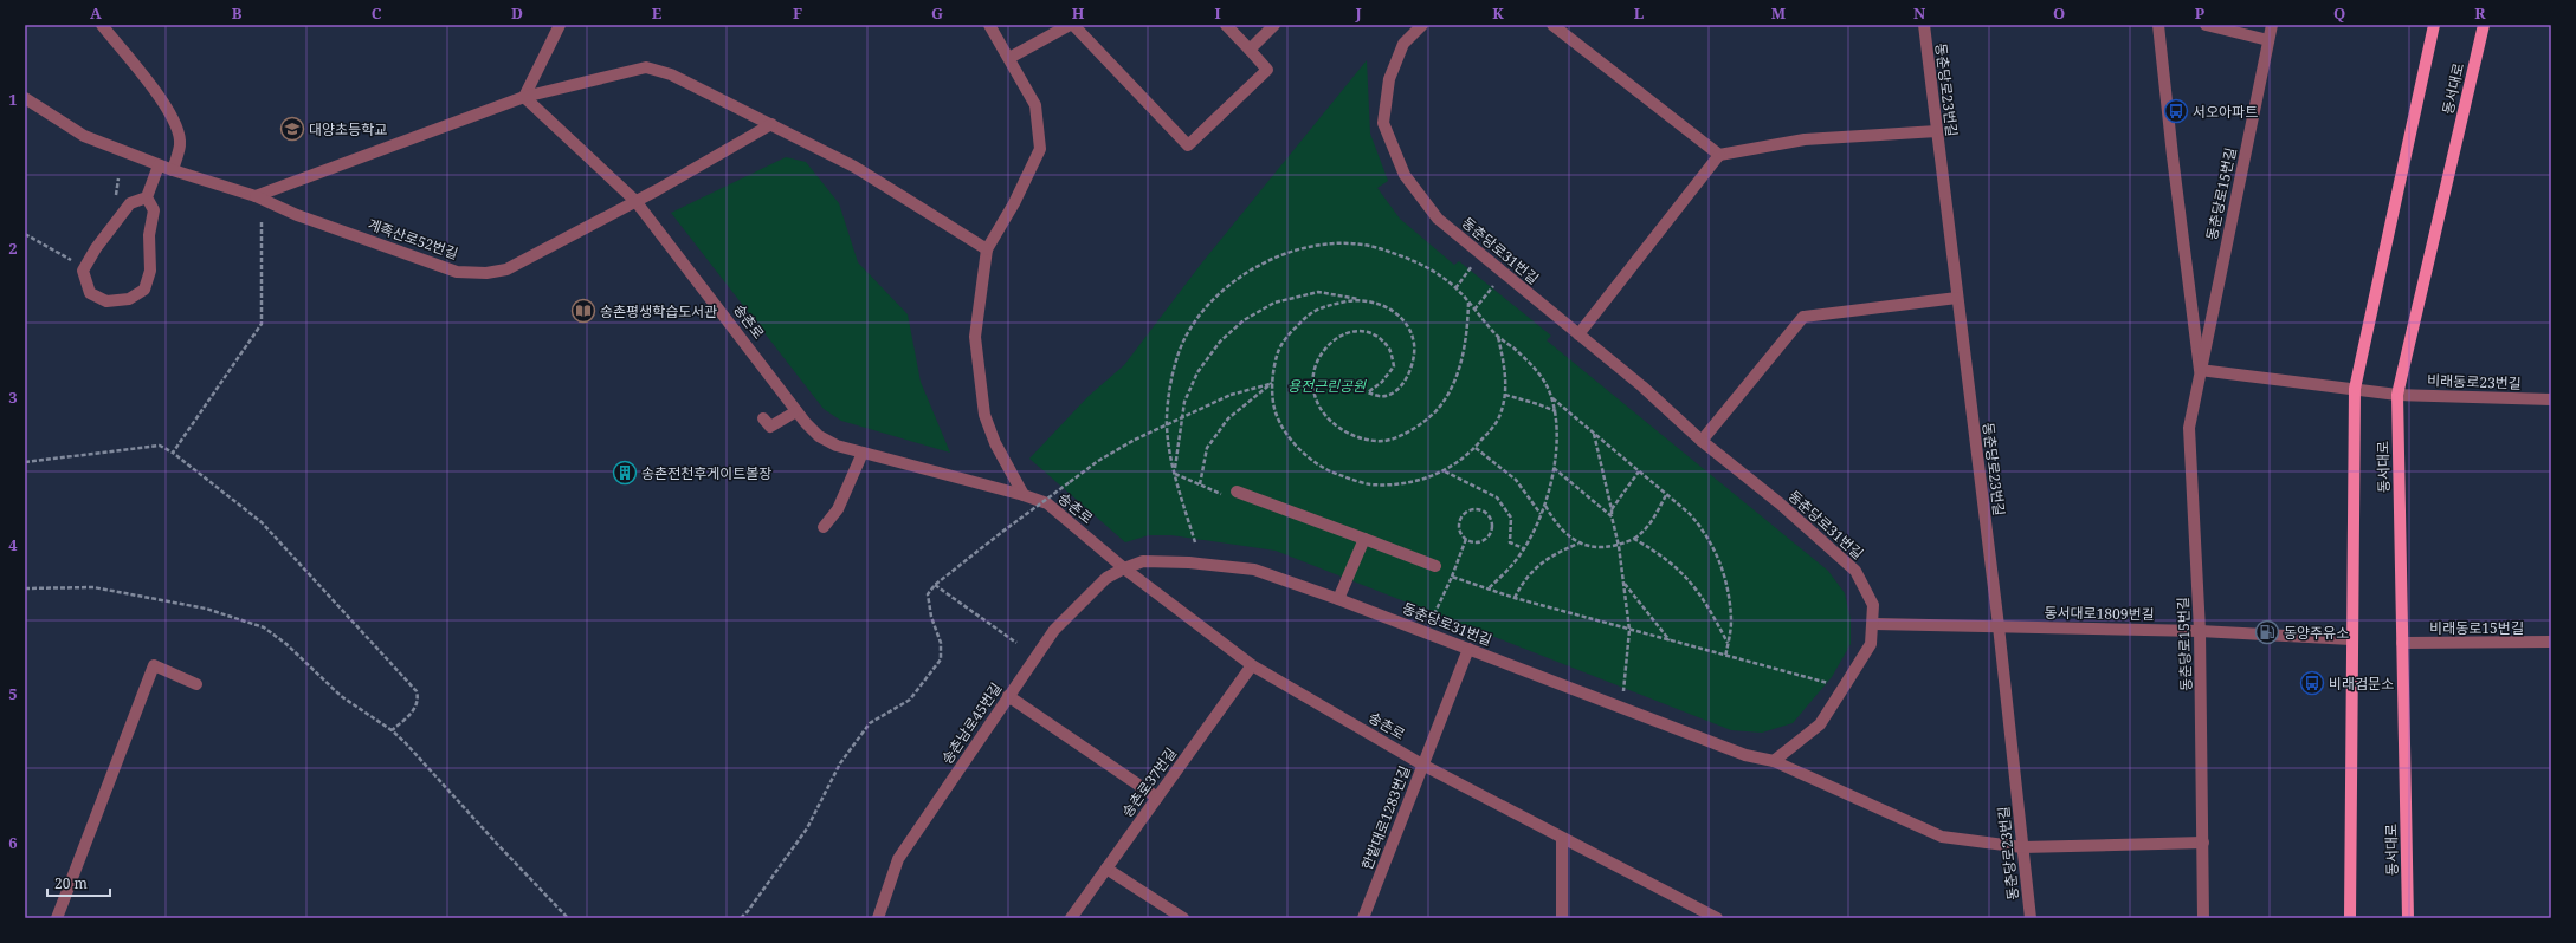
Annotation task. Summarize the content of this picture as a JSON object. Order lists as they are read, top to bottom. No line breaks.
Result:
{"streets":{"main road":["동서대로"],"street":["동춘당로23번길","동춘당로15번길","계족산로52번길","동춘당로31번길","송촌로","비래동로23번길","동서대로1809번길","비래동로15번길","송촌남로45번길","송촌로37번길","한밭대로1283번길"]},"crossings":[["동서대로","비래동로23번길"],["동서대로","동서대로1809번길"],["동서대로","비래동로15번길"],["동춘당로23번길","동서대로1809번길"],["동춘당로15번길","비래동로23번길"],["동춘당로15번길","동서대로1809번길"],["계족산로52번길","송촌로"],["동춘당로31번길","송촌로"],["동춘당로31번길","동서대로1809번길"],["동춘당로31번길","송촌남로45번길"],["동춘당로31번길","한밭대로1283번길"],["송촌로","송촌남로45번길"],["송촌로","송촌로37번길"],["송촌로","한밭대로1283번길"]],"parks":["용전근린공원"],"places":{"bus stop":["서오아파트","비래검문소"],"school or university":["대양초등학교"],"library":["송촌평생학습도서관"],"building":["송촌전천후게이트볼장"],"fuel station":["동양주유소"]},"scale_bar":"20 m","grid":{"columns":["A","B","C","D","E","F","G","H","I","J","K","L","M","N","O","P","Q","R"],"rows":["1","2","3","4","5","6"]}}
